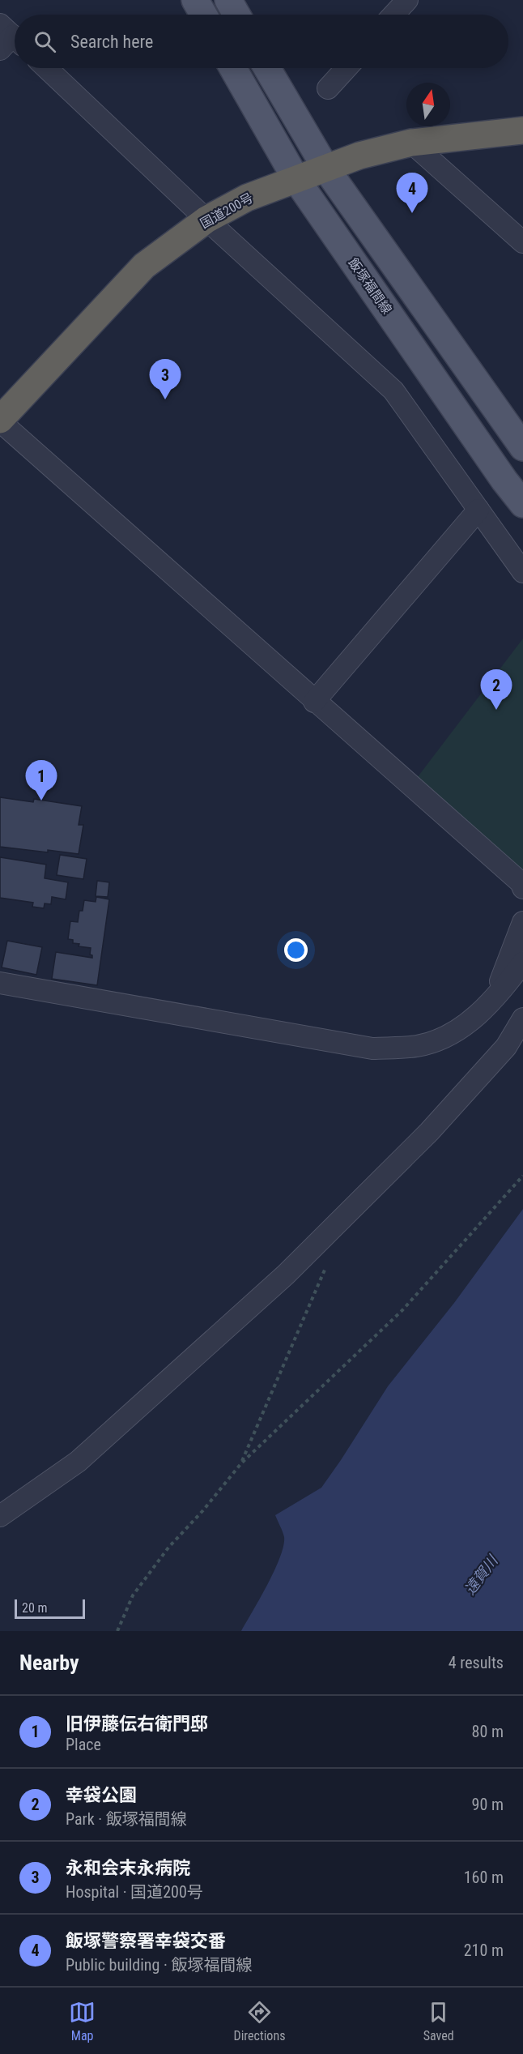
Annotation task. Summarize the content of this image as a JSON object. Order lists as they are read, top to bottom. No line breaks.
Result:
{"streets":{"highway":["国道200号"],"main road":["飯塚福間線"]},"crossings":[["国道200号","飯塚福間線"]],"water":["遠賀川"],"scale_bar":"20 m","north":"top","page":{"search":"Search here","pins":["4","3","2","1"],"scale":"20 m","heading":["Nearby","4 results"],"list":[{"mark":"1","name":"旧伊藤伝右衛門邸","note":"Place","value":"80 m"},{"mark":"2","name":"幸袋公園","note":"Park · 飯塚福間線","value":"90 m"},{"mark":"3","name":"永和会末永病院","note":"Hospital · 国道200号","value":"160 m"},{"mark":"4","name":"飯塚警察署幸袋交番","note":"Public building · 飯塚福間線","value":"210 m"}],"nav":["Map","Directions","Saved"]}}
